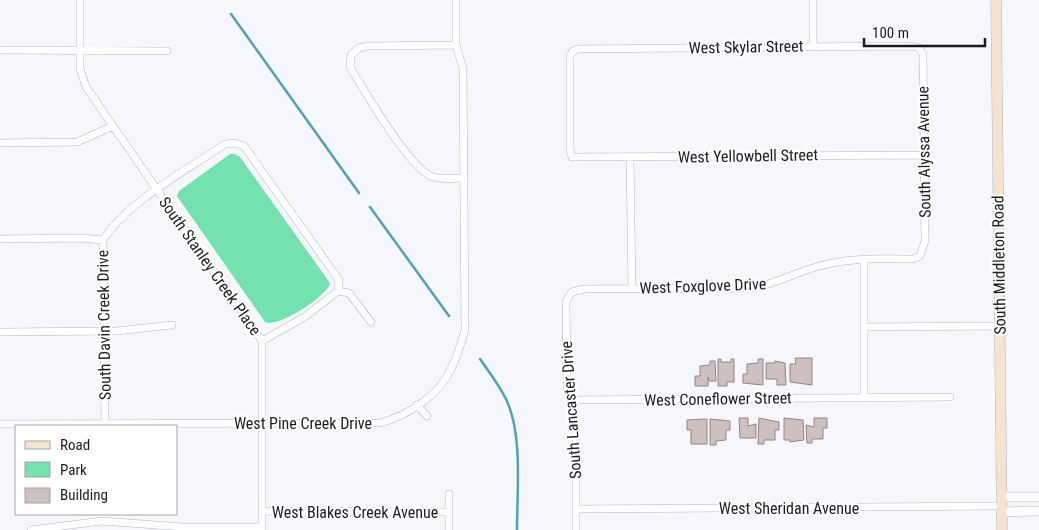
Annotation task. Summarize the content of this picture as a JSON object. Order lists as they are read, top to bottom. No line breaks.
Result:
{"streets":{"main road":["South Middleton Road"],"street":["West Skylar Street","South Alyssa Avenue","West Yellowbell Street","South Stanley Creek Place","West Foxglove Drive","South Davin Creek Drive","West Coneflower Street","South Lancaster Drive","West Pine Creek Drive","West Sheridan Avenue","West Blakes Creek Avenue"]},"crossings":[["West Skylar Street","South Alyssa Avenue"],["West Skylar Street","West Yellowbell Street"],["South Alyssa Avenue","West Yellowbell Street"],["South Alyssa Avenue","West Foxglove Drive"],["South Middleton Road","West Sheridan Avenue"],["South Stanley Creek Place","South Davin Creek Drive"],["South Stanley Creek Place","West Pine Creek Drive"],["South Stanley Creek Place","West Blakes Creek Avenue"],["West Foxglove Drive","South Lancaster Drive"],["South Davin Creek Drive","West Pine Creek Drive"],["West Coneflower Street","South Lancaster Drive"],["South Lancaster Drive","West Sheridan Avenue"]],"legend":["Road","Park","Building"],"scale_bar":"100 m"}
